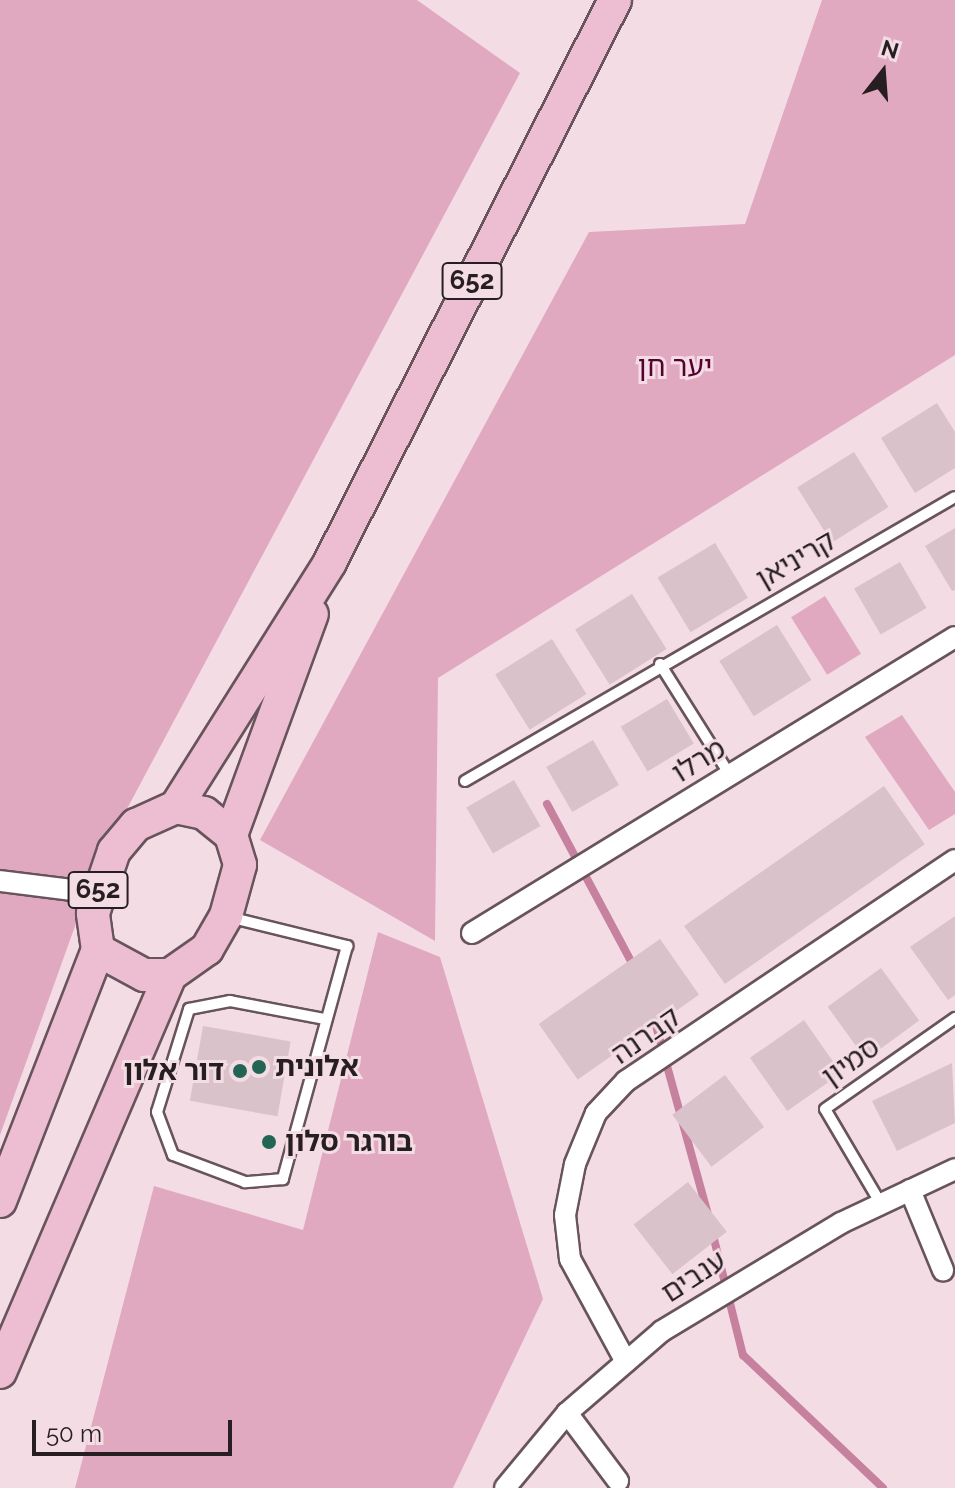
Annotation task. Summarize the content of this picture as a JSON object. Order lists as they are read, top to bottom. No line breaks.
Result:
{"streets":{"main road":["652"],"street":["מרלו","קברנה","ענבים"],"lane":["קריניאן","סמיון"]},"crossings":[["קברנה","ענבים"],["סמיון","ענבים"]],"parks":["יער חן"],"places":["אלונית","דור אלון","בורגר סלון"],"scale_bar":"50 m","north":"top"}
